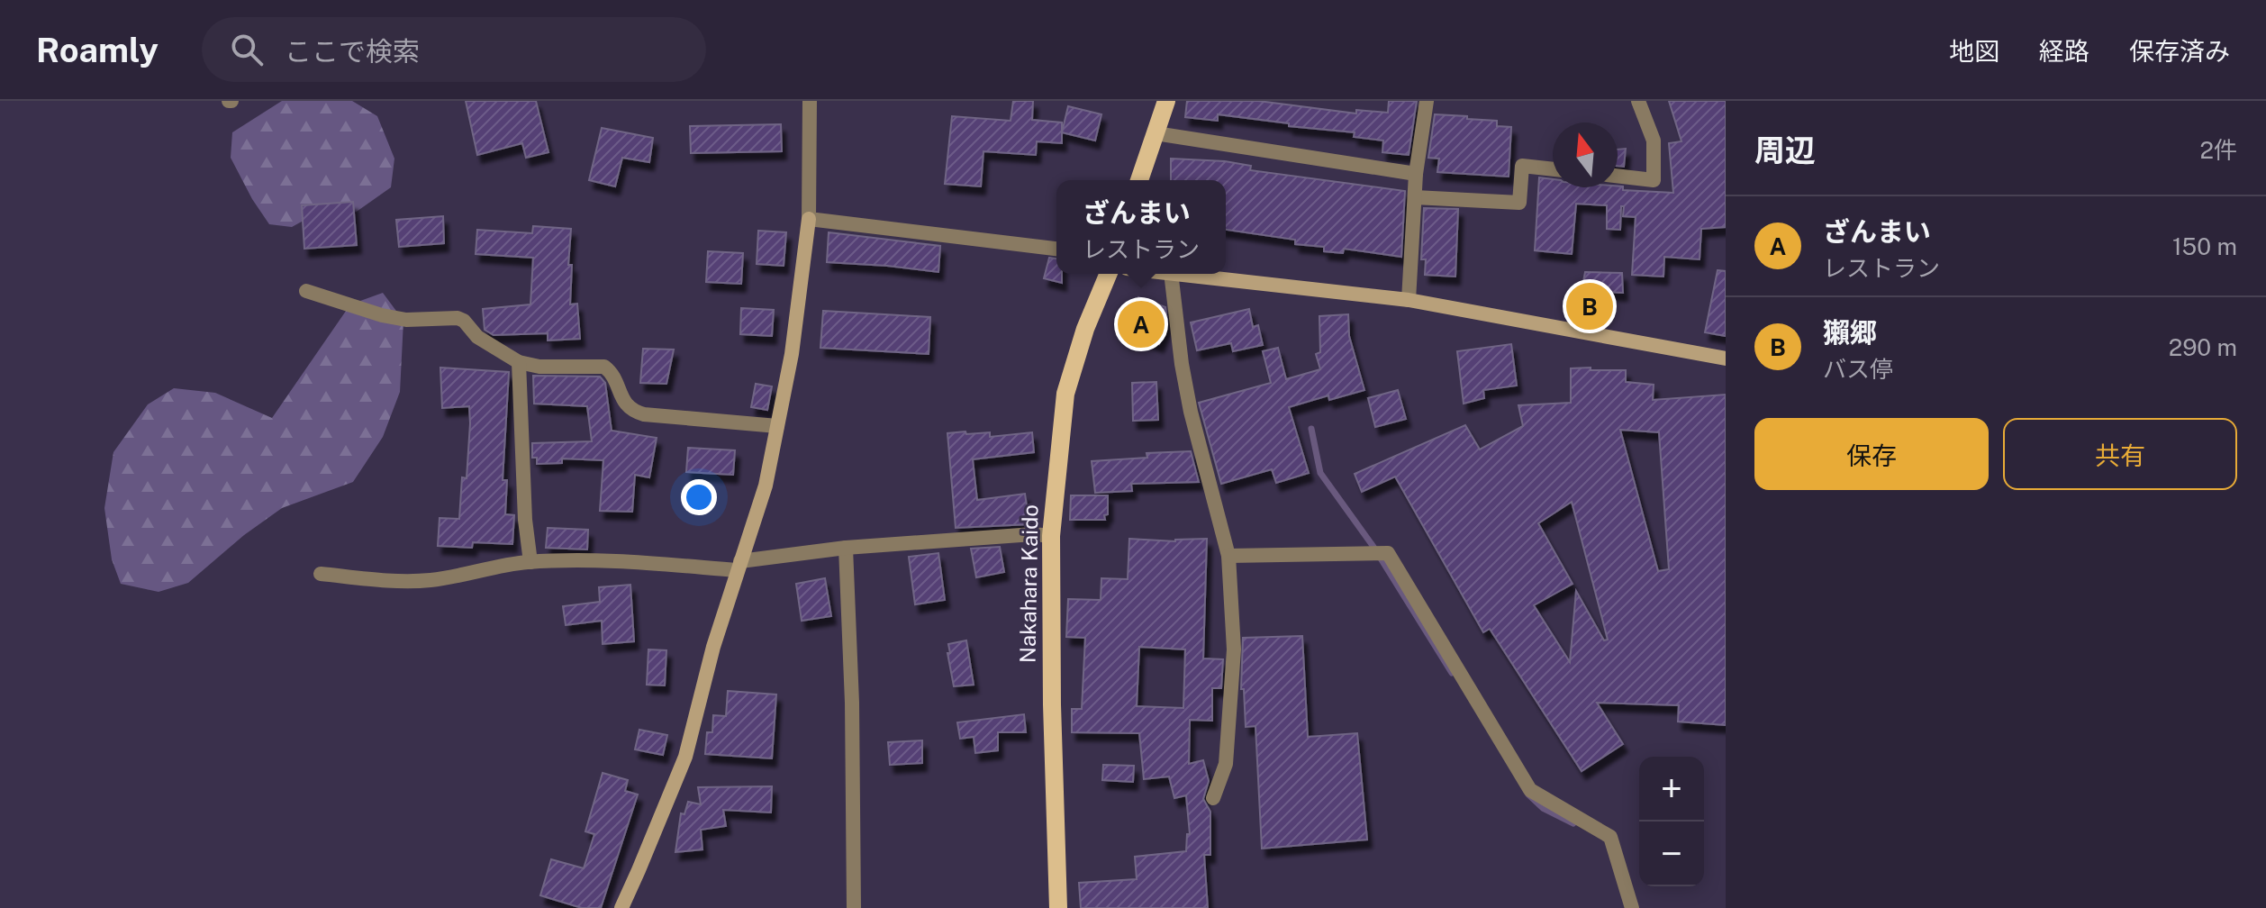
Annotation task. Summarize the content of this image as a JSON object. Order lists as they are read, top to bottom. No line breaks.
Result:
{"streets":{"main road":["Nakahara Kaido"]},"north":"top","page":{"header":"Roamly","search":"ここで検索","nav":["地図","経路","保存済み"],"heading":["周辺","2件"],"popup":["ざんまい","レストラン"],"list":[{"mark":"A","name":"ざんまい","note":"レストラン","value":"150 m"},{"mark":"B","name":"獺郷","note":"バス停","value":"290 m"}],"pins":["B","A"],"buttons":["保存","共有"],"map_buttons":["+","−"]}}
